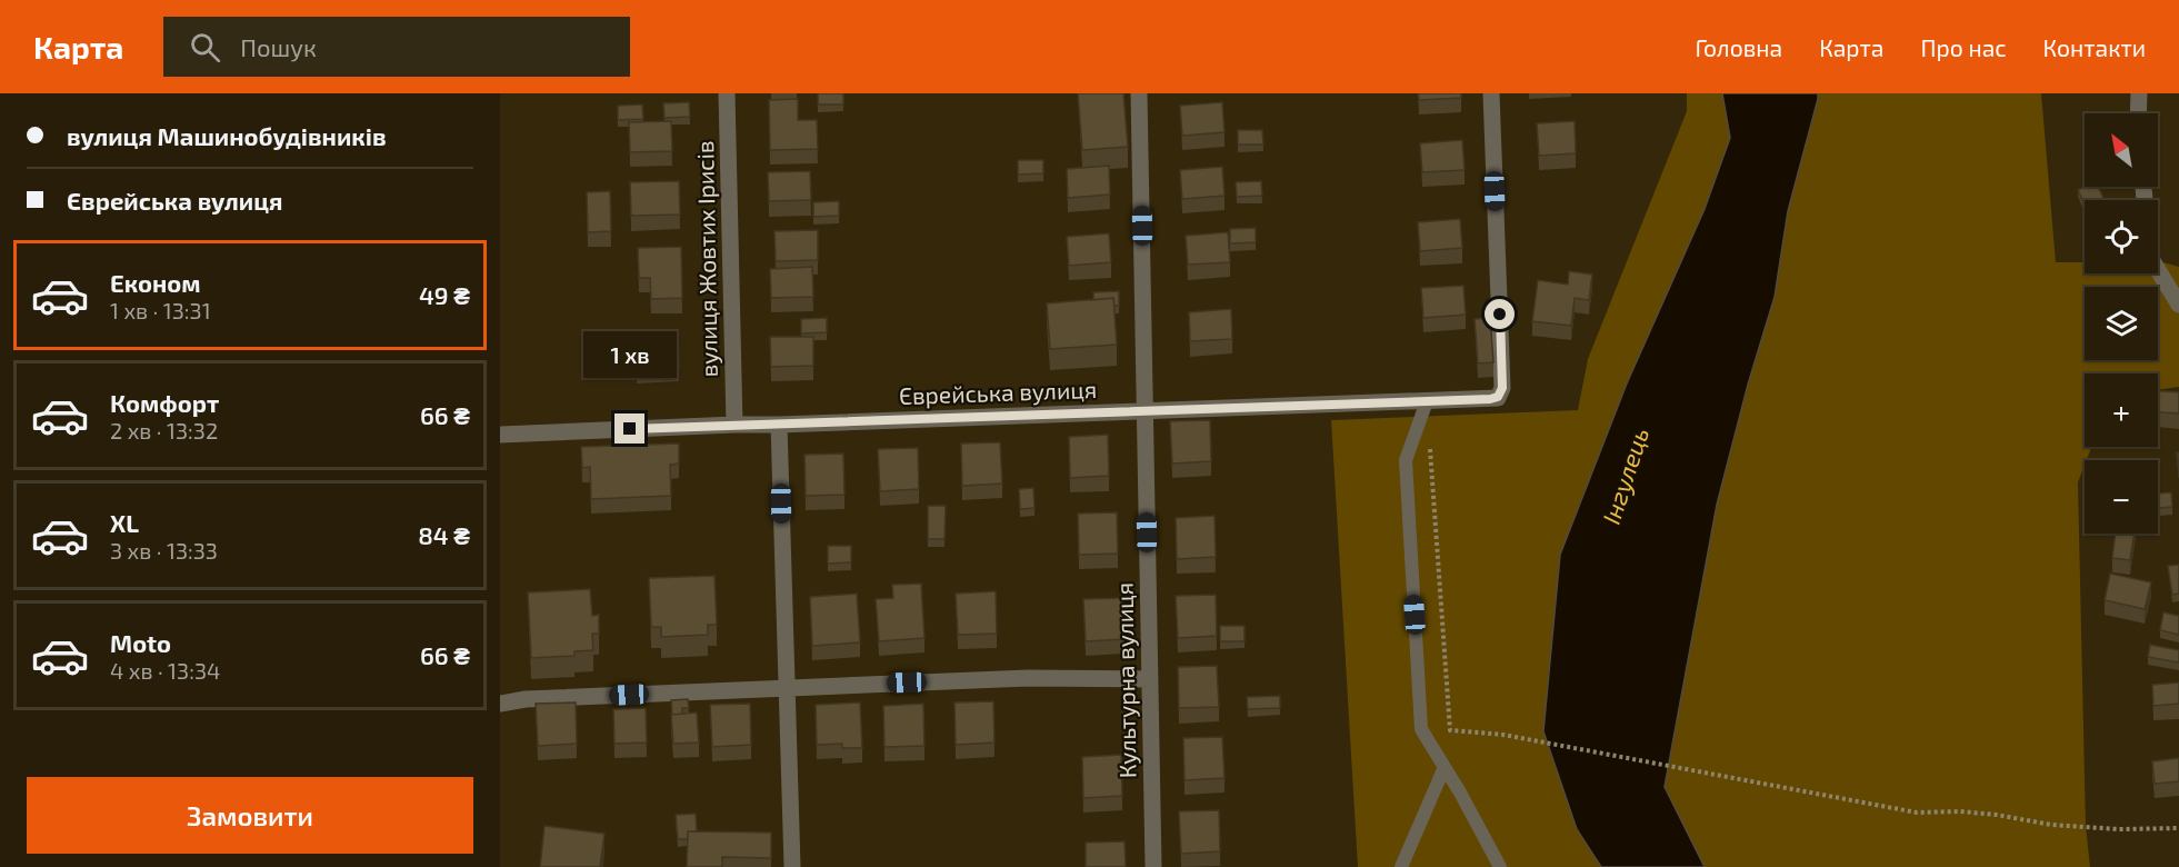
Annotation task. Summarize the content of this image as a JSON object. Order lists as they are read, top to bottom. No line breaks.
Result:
{"streets":{"street":["вулиця Жовтих Ірисів","Єврейська вулиця","Культурна вулиця"]},"crossings":[["вулиця Жовтих Ірисів","Єврейська вулиця"],["Єврейська вулиця","Культурна вулиця"]],"water":["Інгулець"],"north":"top left","page":{"header":"Карта","search":"Пошук","nav":["Головна","Карта","Про нас","Контакти"],"banner":["вулиця Машинобудівників","Єврейська вулиця"],"map_buttons":["+","−"],"list":[{"name":"Економ","note":"1 хв · 13:31","value":"49 ₴"},{"name":"Комфорт","note":"2 хв · 13:32","value":"66 ₴"},{"name":"XL","note":"3 хв · 13:33","value":"84 ₴"},{"name":"Moto","note":"4 хв · 13:34","value":"66 ₴"}],"bubble":"1 хв","buttons":"Замовити"}}
